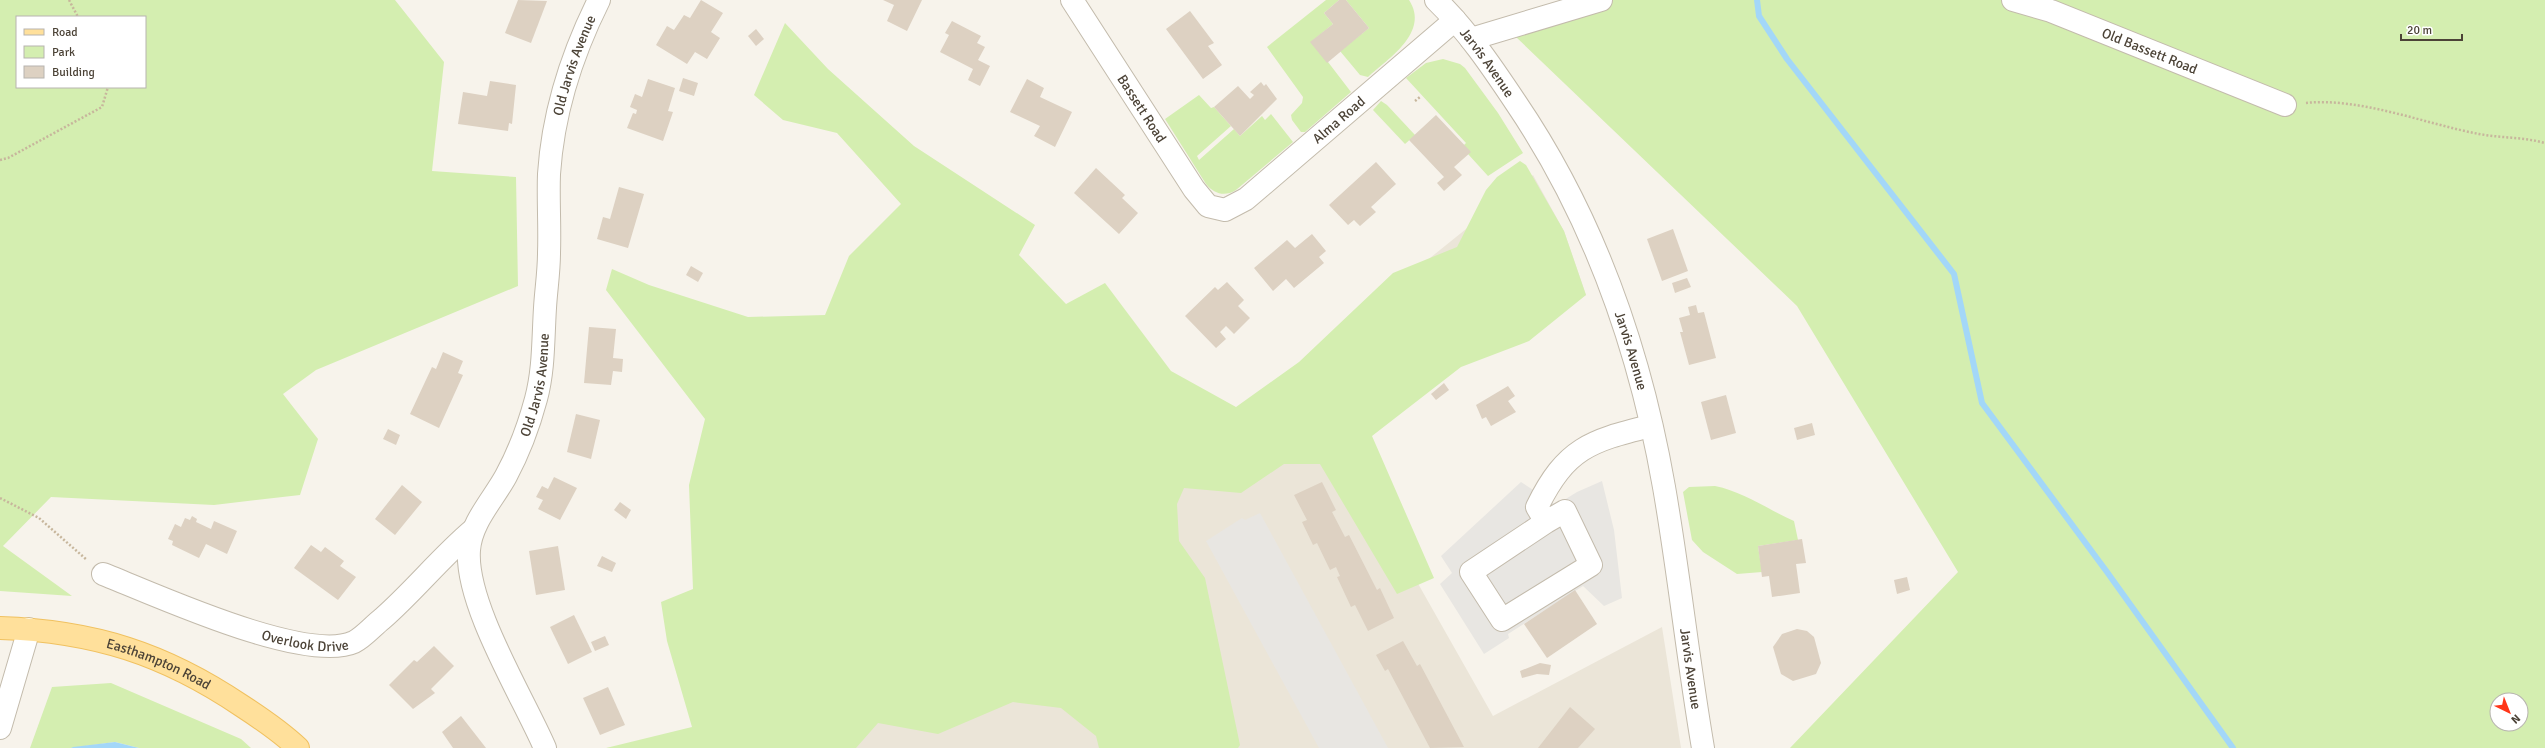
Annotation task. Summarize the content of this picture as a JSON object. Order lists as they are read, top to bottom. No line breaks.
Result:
{"streets":{"main road":["Easthampton Road"],"street":["Old Bassett Road","Jarvis Avenue","Old Jarvis Avenue","Bassett Road","Alma Road","Overlook Drive"]},"crossings":[["Jarvis Avenue","Alma Road"],["Old Jarvis Avenue","Overlook Drive"],["Bassett Road","Alma Road"]],"legend":["Road","Park","Building"],"scale_bar":"20 m","north":"bottom right"}
